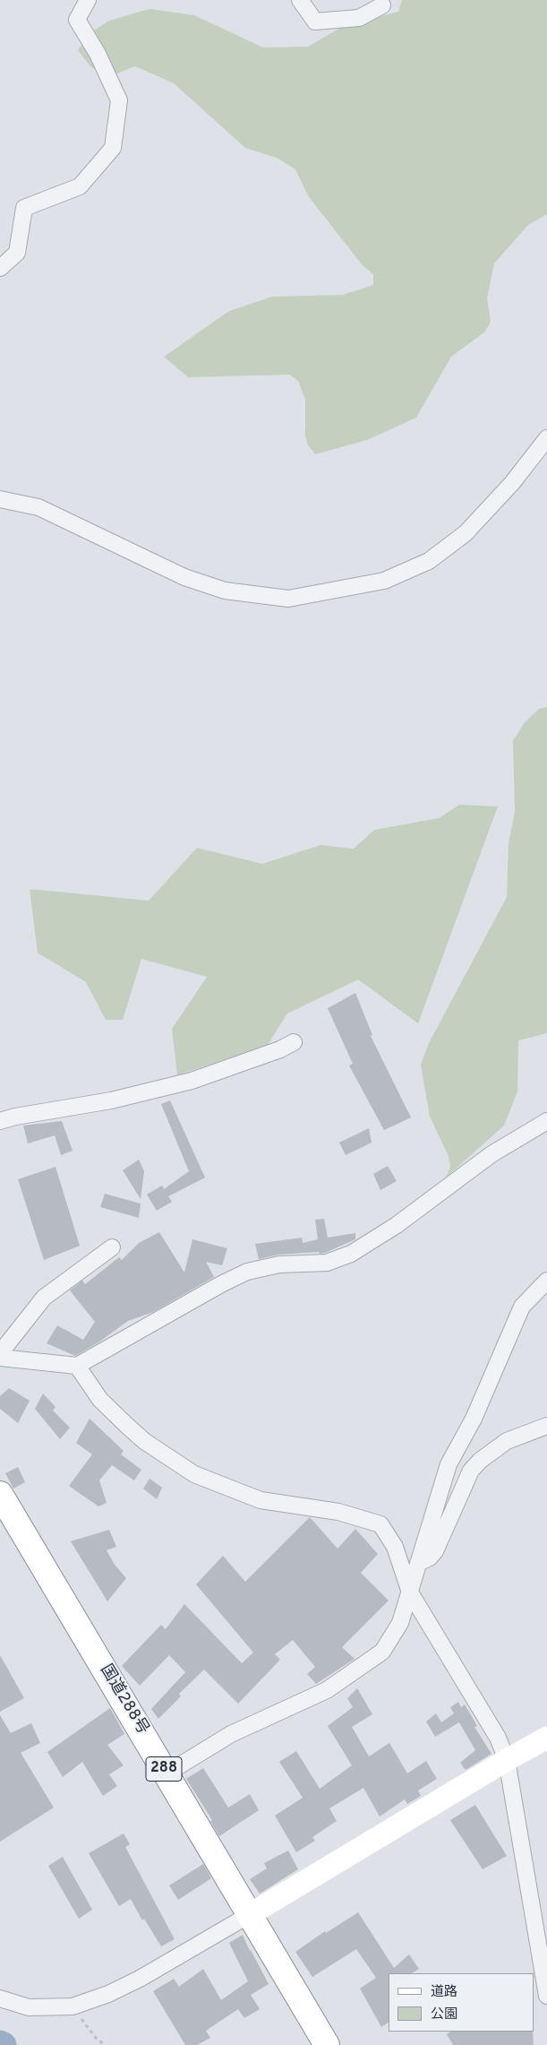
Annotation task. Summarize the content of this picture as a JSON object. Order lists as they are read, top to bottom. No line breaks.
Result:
{"streets":{"highway":["国道288号","288"]},"legend":["道路","公園"]}
